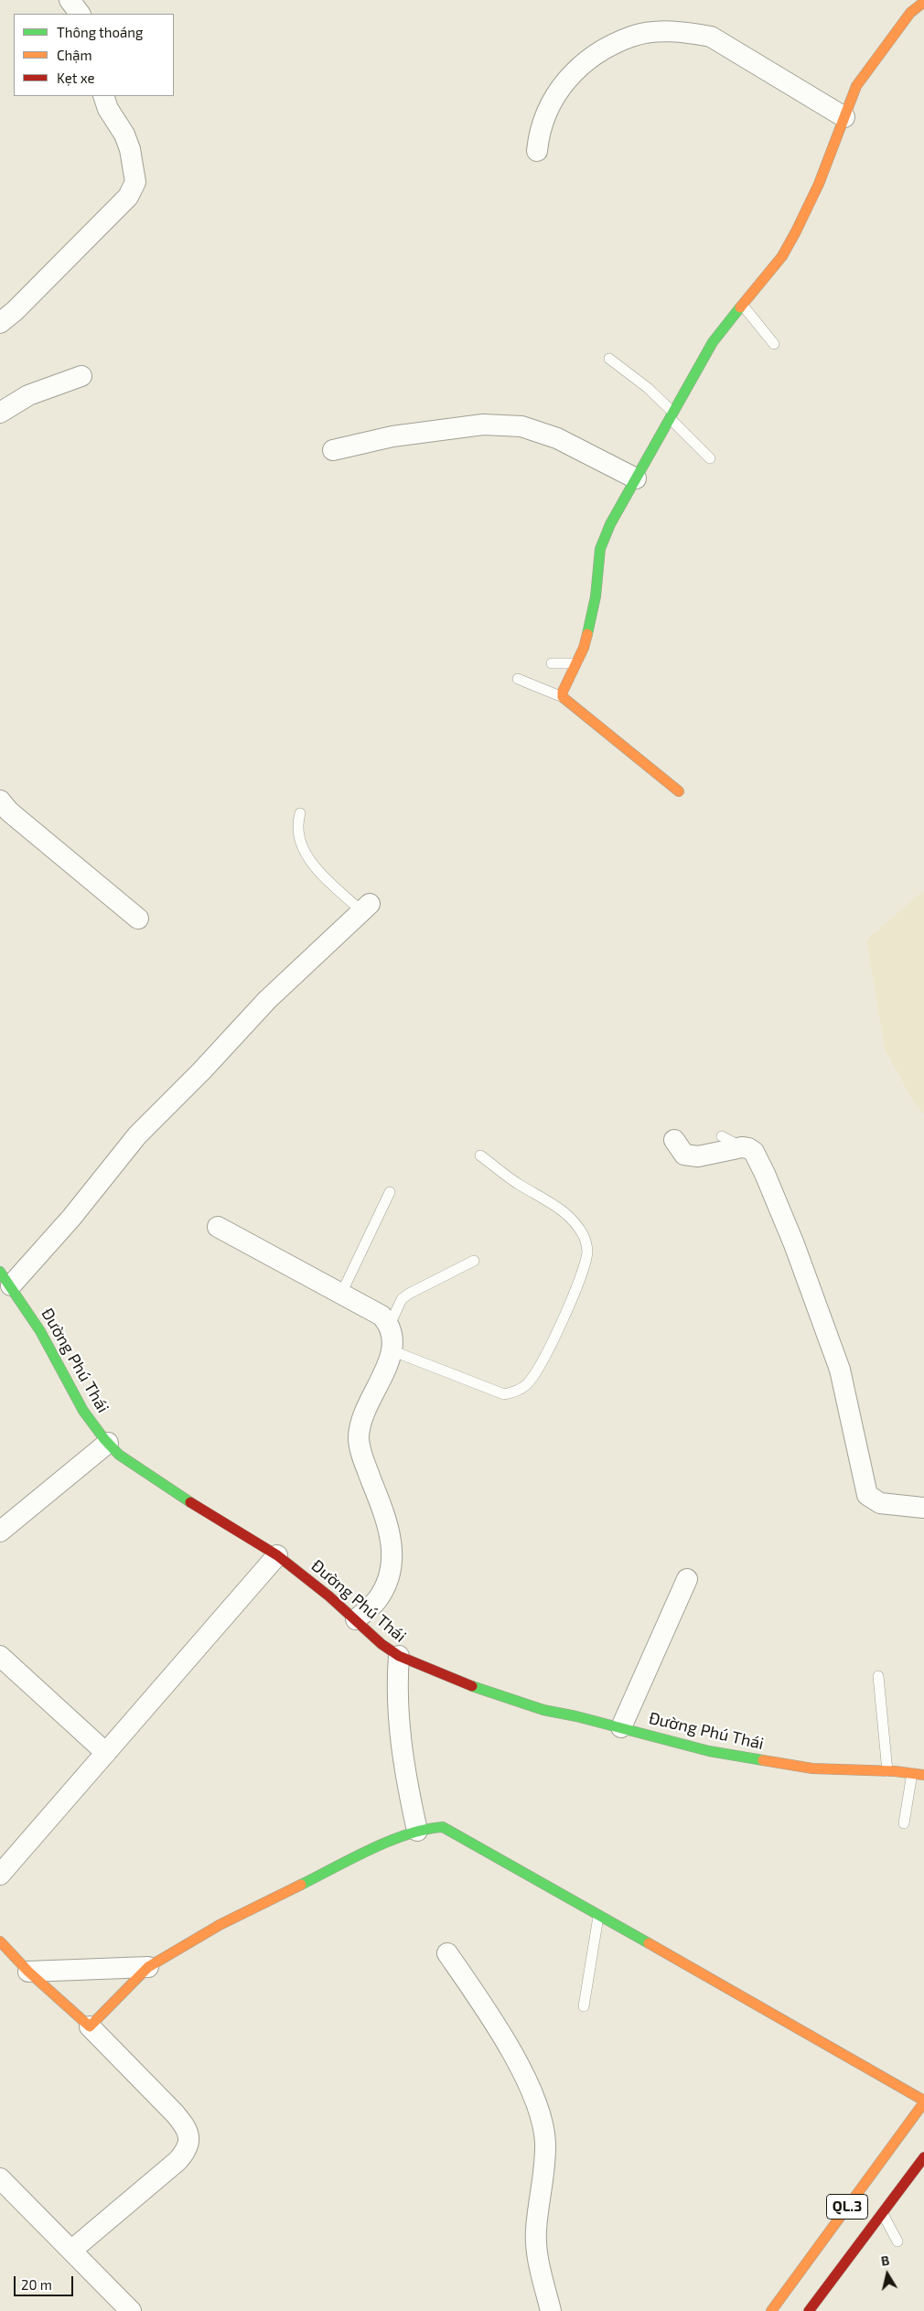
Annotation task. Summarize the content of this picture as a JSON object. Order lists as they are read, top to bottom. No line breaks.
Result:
{"streets":{"main road":["Đường Phú Thái","QL.3"]},"legend":["Thông thoáng","Chậm","Kẹt xe"],"scale_bar":"20 m","north":"top"}
